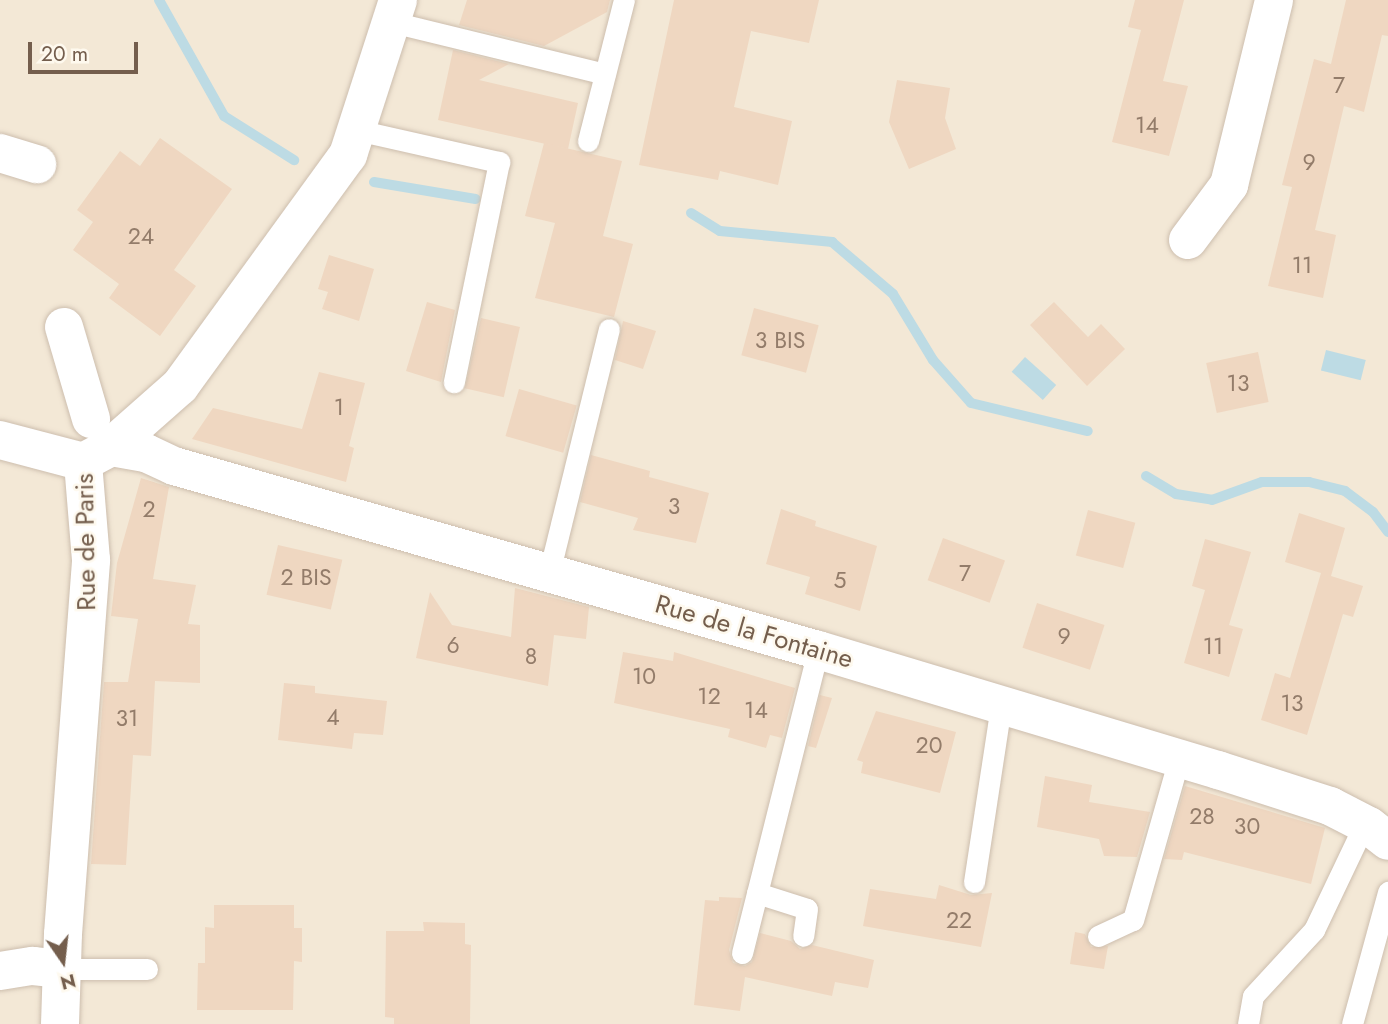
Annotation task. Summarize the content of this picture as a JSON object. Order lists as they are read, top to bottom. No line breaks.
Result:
{"streets":{"street":["Rue de Paris","Rue de la Fontaine"]},"crossings":[["Rue de Paris","Rue de la Fontaine"]],"house_numbers":["7","14","9","24","11","3 BIS","13","1","3","2","7","2 BIS","5","9","6","11","8","10","12","13","14","4","31","20","28","30","22"],"scale_bar":"20 m","north":"bottom"}
